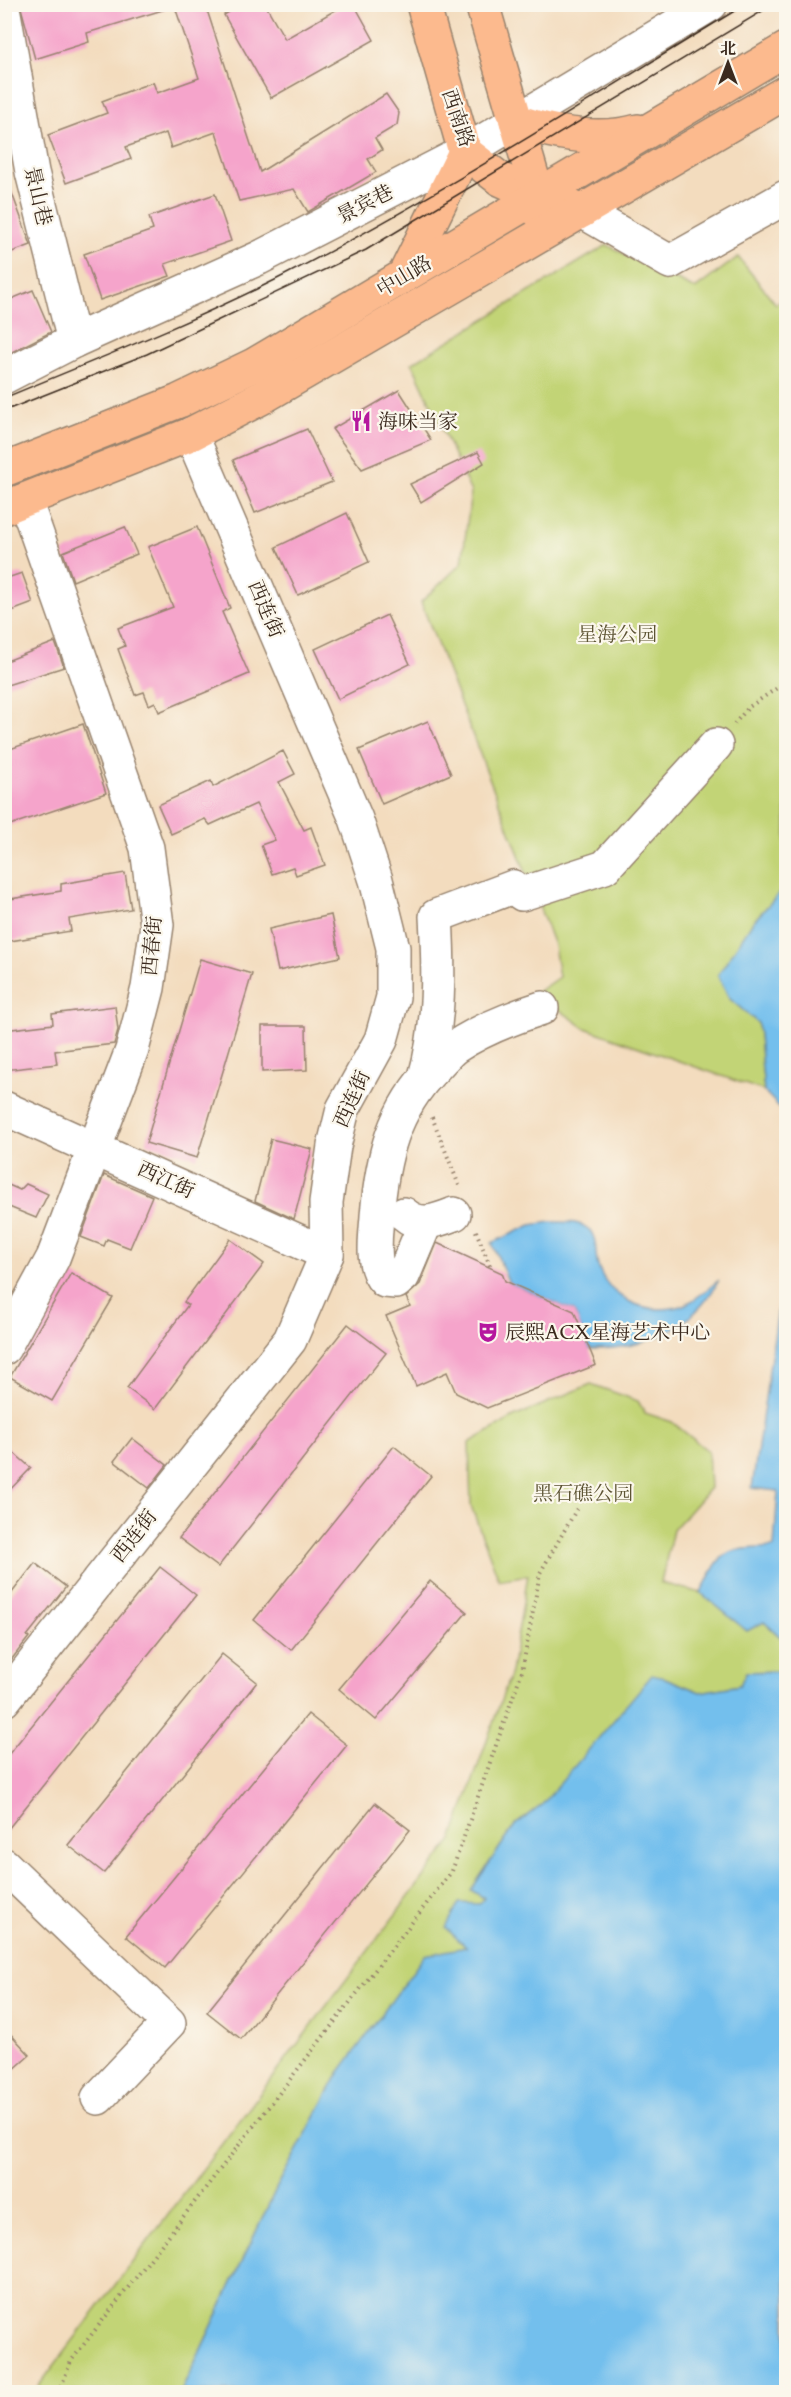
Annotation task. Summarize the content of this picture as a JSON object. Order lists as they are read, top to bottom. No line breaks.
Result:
{"streets":{"main road":["西南路","中山路"],"street":["景山巷","景宾巷","西连街","西春街","西江街"]},"crossings":[["西南路","景宾巷"],["西南路","中山路"],["景山巷","景宾巷"],["中山路","西连街"],["中山路","西春街"],["西连街","西江街"],["西春街","西江街"]],"parks":["星海公园","黑石礁公园"],"places":{"restaurant":["海味当家"],"theatre":["辰熙ACX星海艺术中心"]},"north":"top"}
